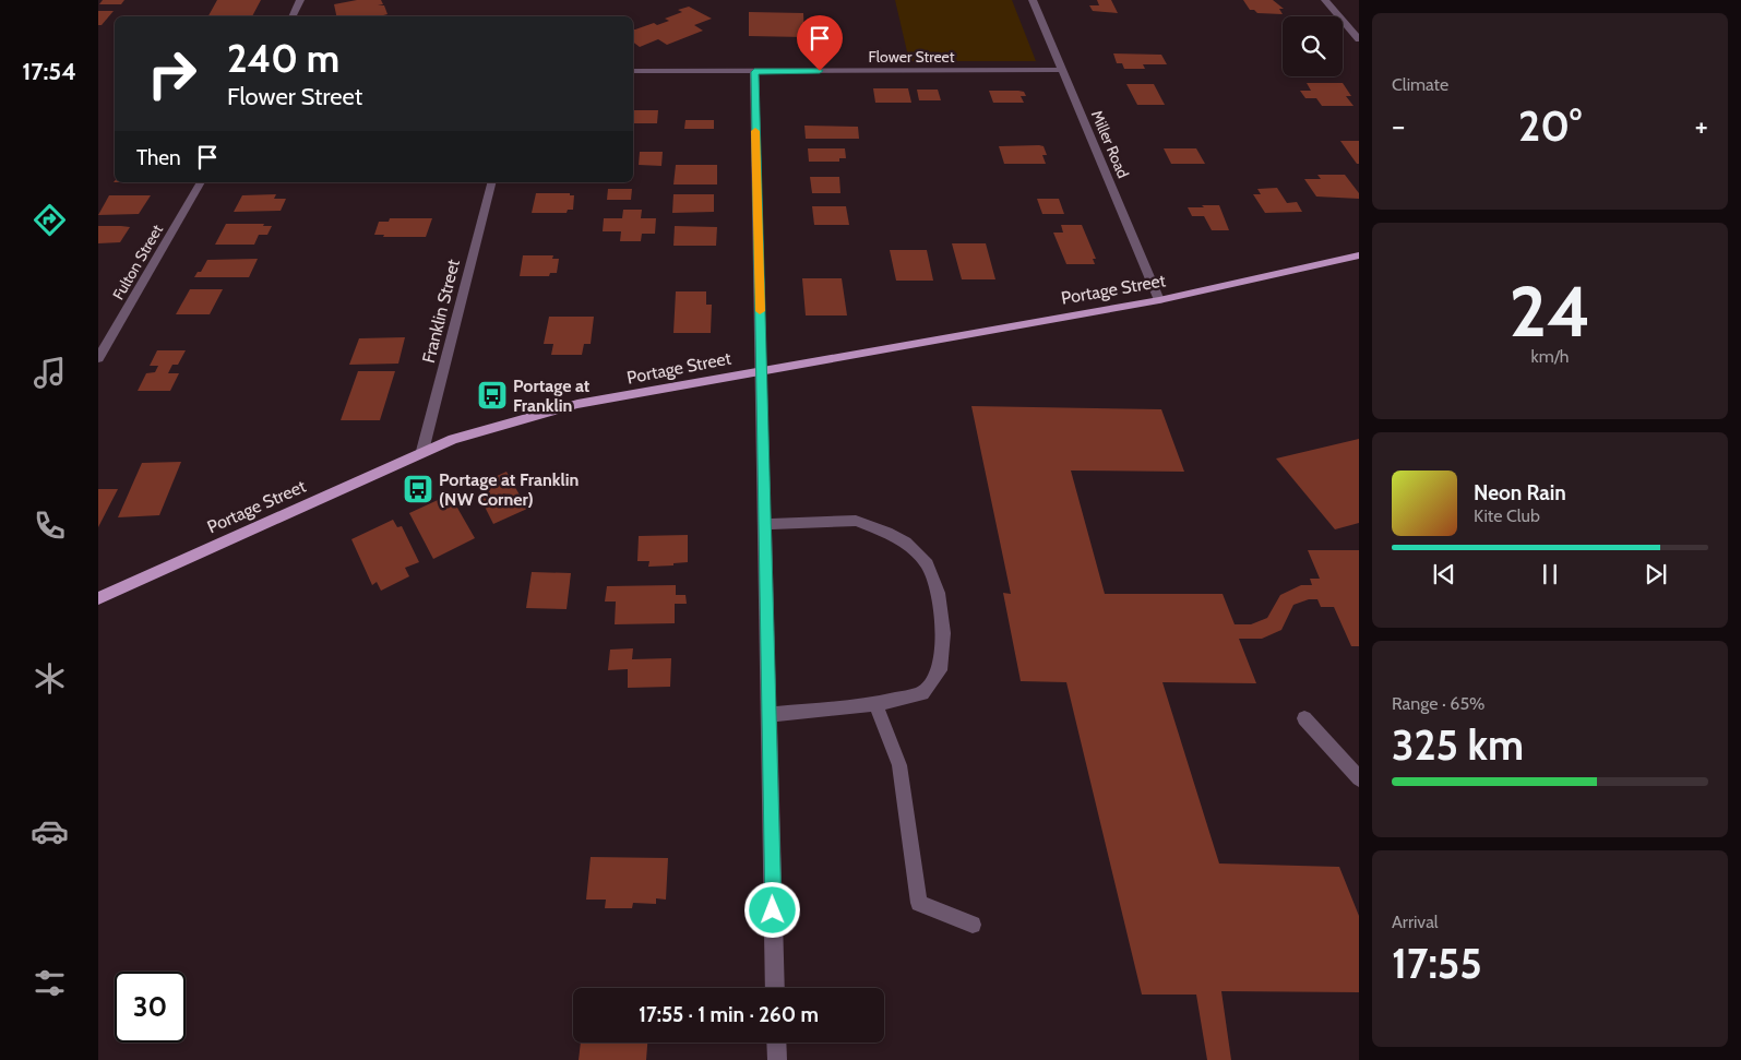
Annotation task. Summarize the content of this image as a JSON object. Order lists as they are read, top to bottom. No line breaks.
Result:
{"streets":{"main road":["Portage Street"],"street":["Flower Street","Miller Road","Fulton Street","Franklin Street"]},"crossings":[["Flower Street","Miller Road"],["Miller Road","Portage Street"],["Portage Street","Franklin Street"]],"places":{"bus stop":["Portage at Franklin","Portage at Franklin (NW Corner)"]},"page":{"tabs":"17:54","tile":["Climate",["24","km/h"],["Range · 65%","325 km"],["Arrival","17:55"]],"turn":["240 m","Flower Street"],"heat":["−","20°","+"],"then":"Then","song":["Neon Rain","Kite Club"],"limit":"30","trip":"17:55 · 1 min · 260 m"}}
